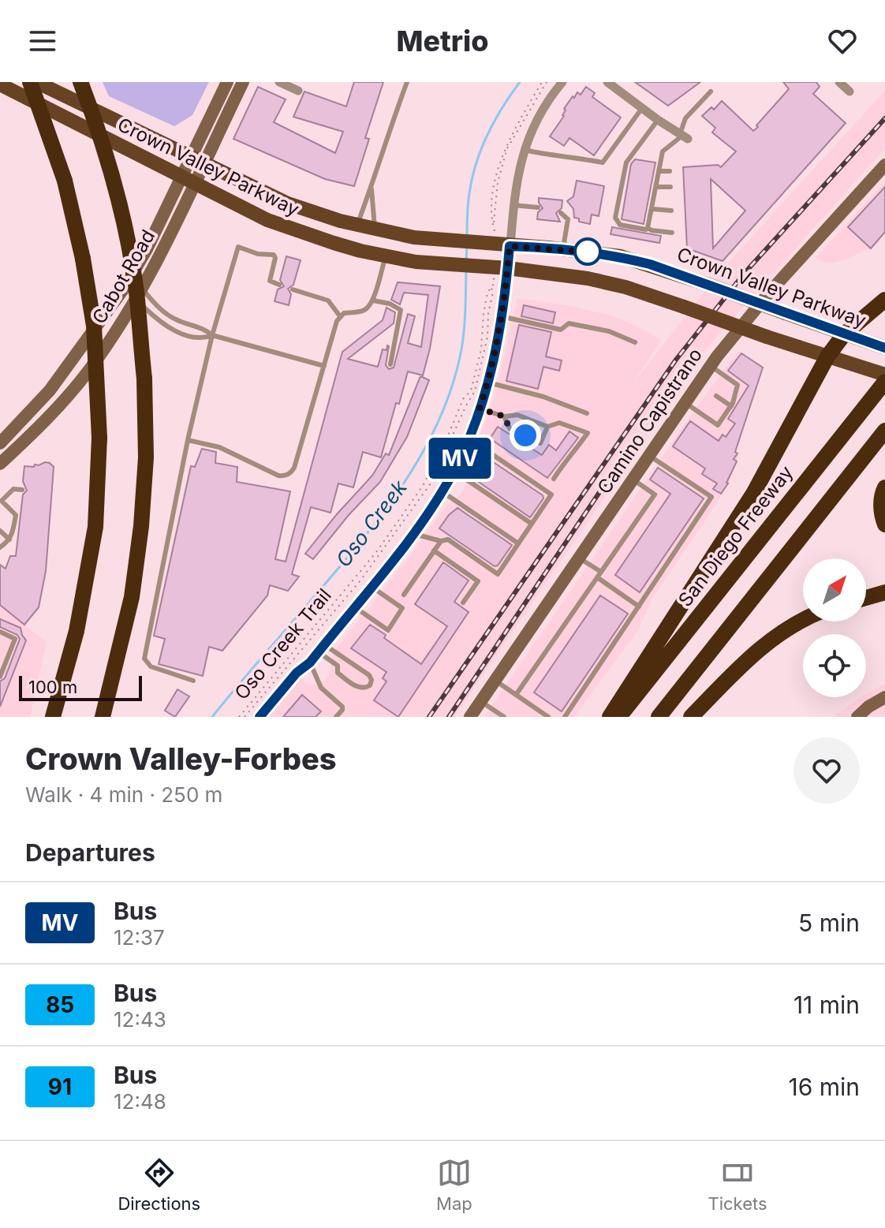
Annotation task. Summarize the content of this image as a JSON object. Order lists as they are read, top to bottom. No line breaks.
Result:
{"streets":{"highway":["San Diego Freeway"],"main road":["Crown Valley Parkway","Cabot Road","Camino Capistrano"],"path":["Oso Creek Trail"]},"crossings":[["Crown Valley Parkway","Cabot Road"]],"water":["Oso Creek"],"lines":["bus line MV"],"scale_bar":"100 m","north":"top right","page":{"header":"Metrio","on_map":"MV","scale":"100 m","heading":[["Crown Valley-Forbes","Walk · 4 min · 250 m"],"Departures"],"list":[{"mark":"MV","name":"Bus","note":"12:37","value":"5 min"},{"mark":"85","name":"Bus","note":"12:43","value":"11 min"},{"mark":"91","name":"Bus","note":"12:48","value":"16 min"}],"tabs":["Directions","Map","Tickets"]}}
